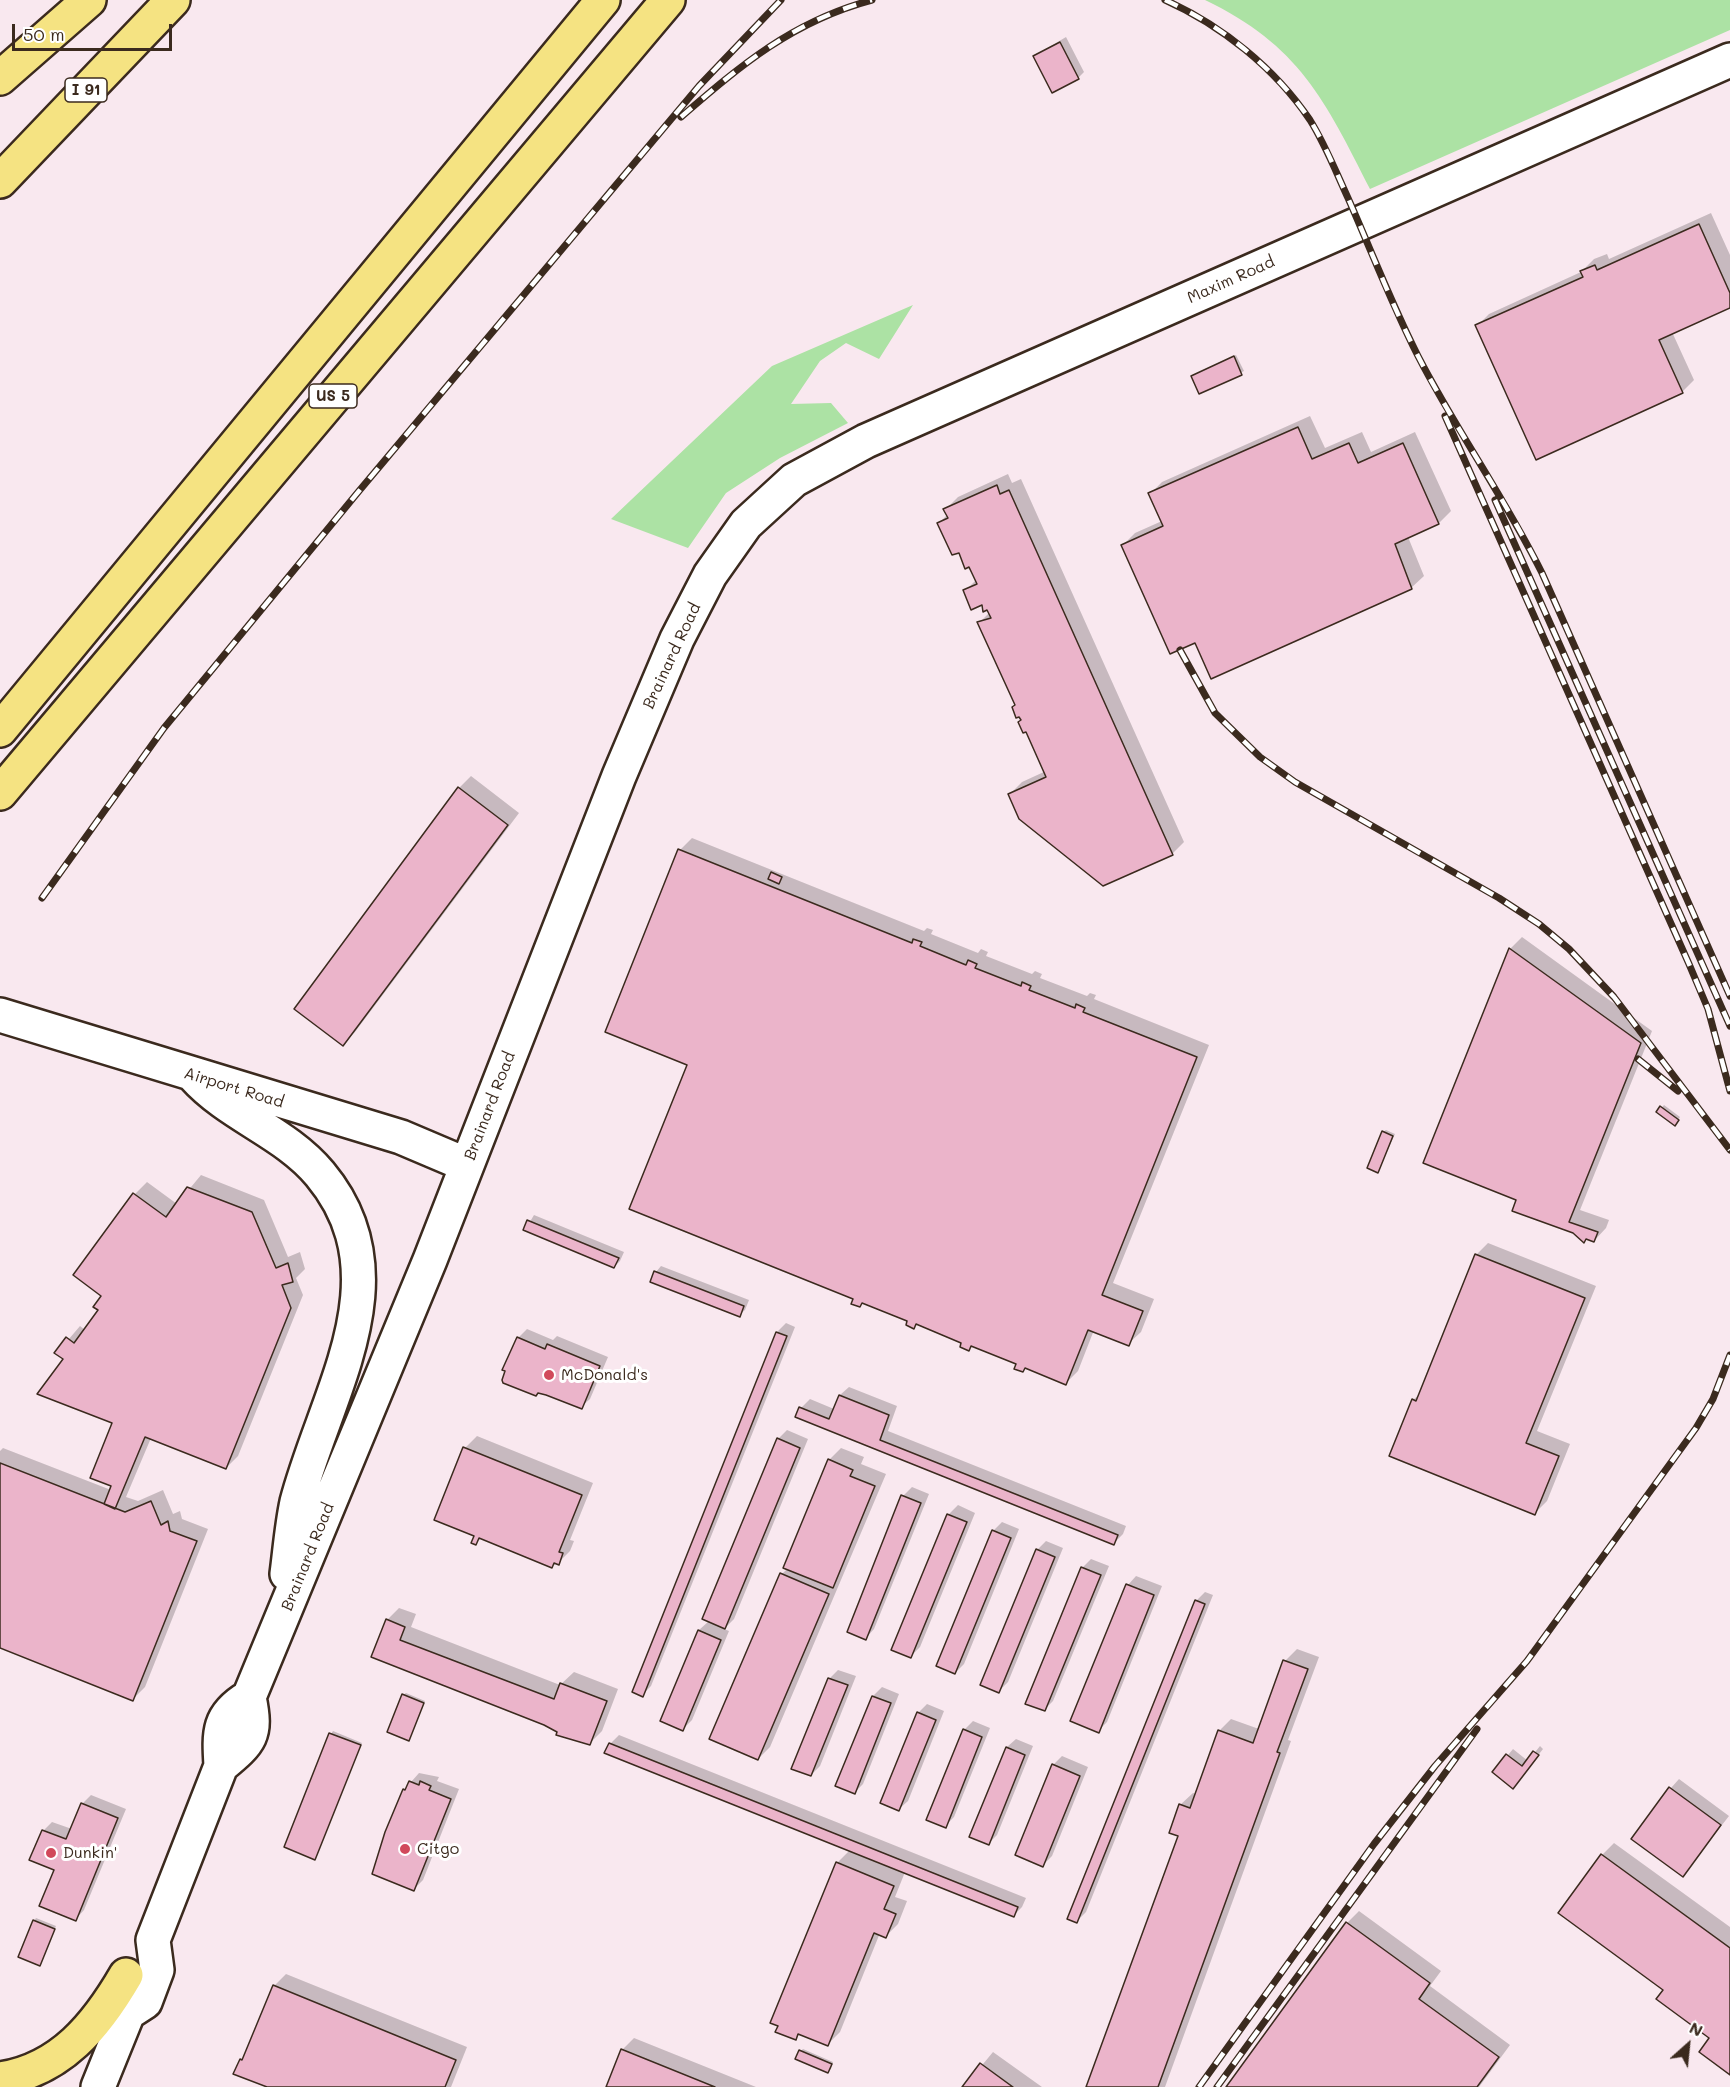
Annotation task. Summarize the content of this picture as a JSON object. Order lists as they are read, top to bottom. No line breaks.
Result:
{"streets":{"highway":["I 91","US 5"],"main road":["Maxim Road","Brainard Road","Airport Road"]},"crossings":[["Maxim Road","Brainard Road"],["Brainard Road","Airport Road"]],"places":["McDonald's","Citgo","Dunkin'"],"scale_bar":"50 m","north":"top right"}
